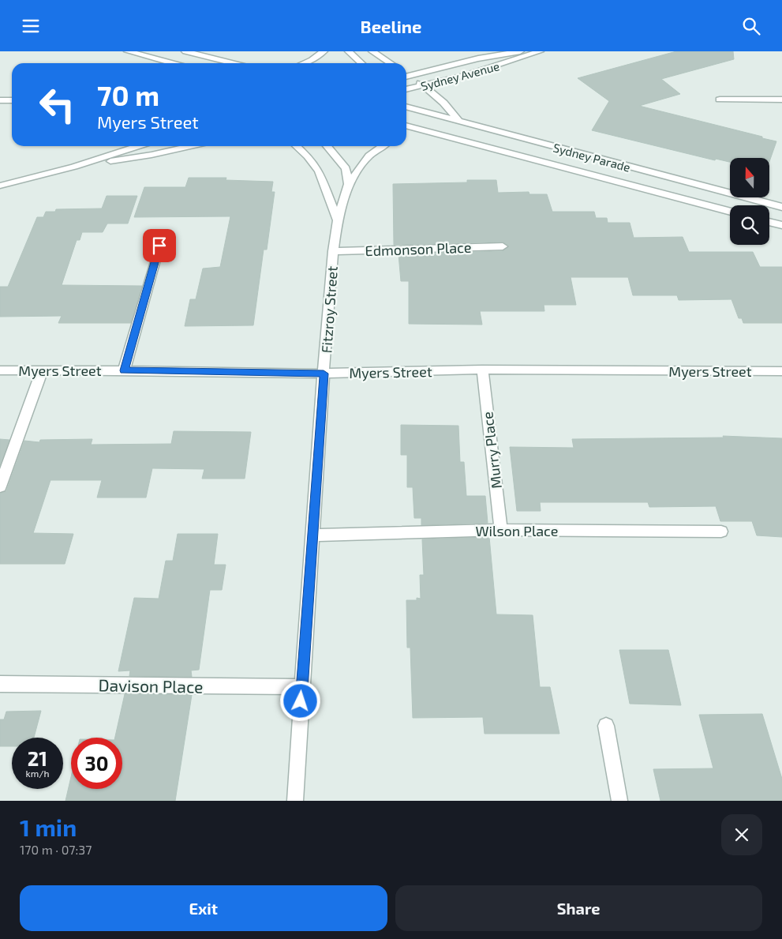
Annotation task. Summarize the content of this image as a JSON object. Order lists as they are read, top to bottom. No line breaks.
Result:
{"streets":{"street":["Sydney Avenue","Sydney Parade","Edmonson Place","Fitzroy Street","Myers Street","Murry Place","Wilson Place","Davison Place"]},"crossings":[["Edmonson Place","Fitzroy Street"],["Fitzroy Street","Myers Street"],["Fitzroy Street","Wilson Place"],["Fitzroy Street","Davison Place"],["Myers Street","Murry Place"],["Murry Place","Wilson Place"]],"north":"top","page":{"header":"Beeline","turn":["70 m","Myers Street"],"speed":"21 km/h","limit":"30","heading":["1 min","170 m · 07:37"],"buttons":["Exit","Share"]}}
